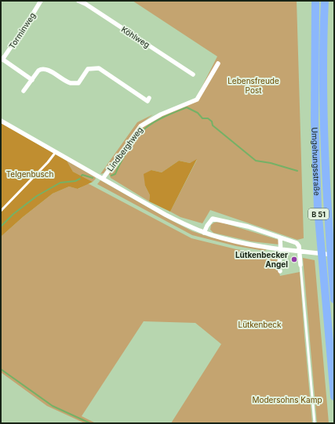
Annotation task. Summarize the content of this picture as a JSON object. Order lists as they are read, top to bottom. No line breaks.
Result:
{"streets":{"highway":["Umgehungsstraße","B 51"],"street":["Torminweg","Köhlweg","Lindberghweg"]},"crossings":[["Umgehungsstraße","B 51"]],"parks":["Lebensfreude Post","Telgenbusch","Lütkenbeck","Modersohns Kamp"],"places":["Lütkenbecker Angel"]}
